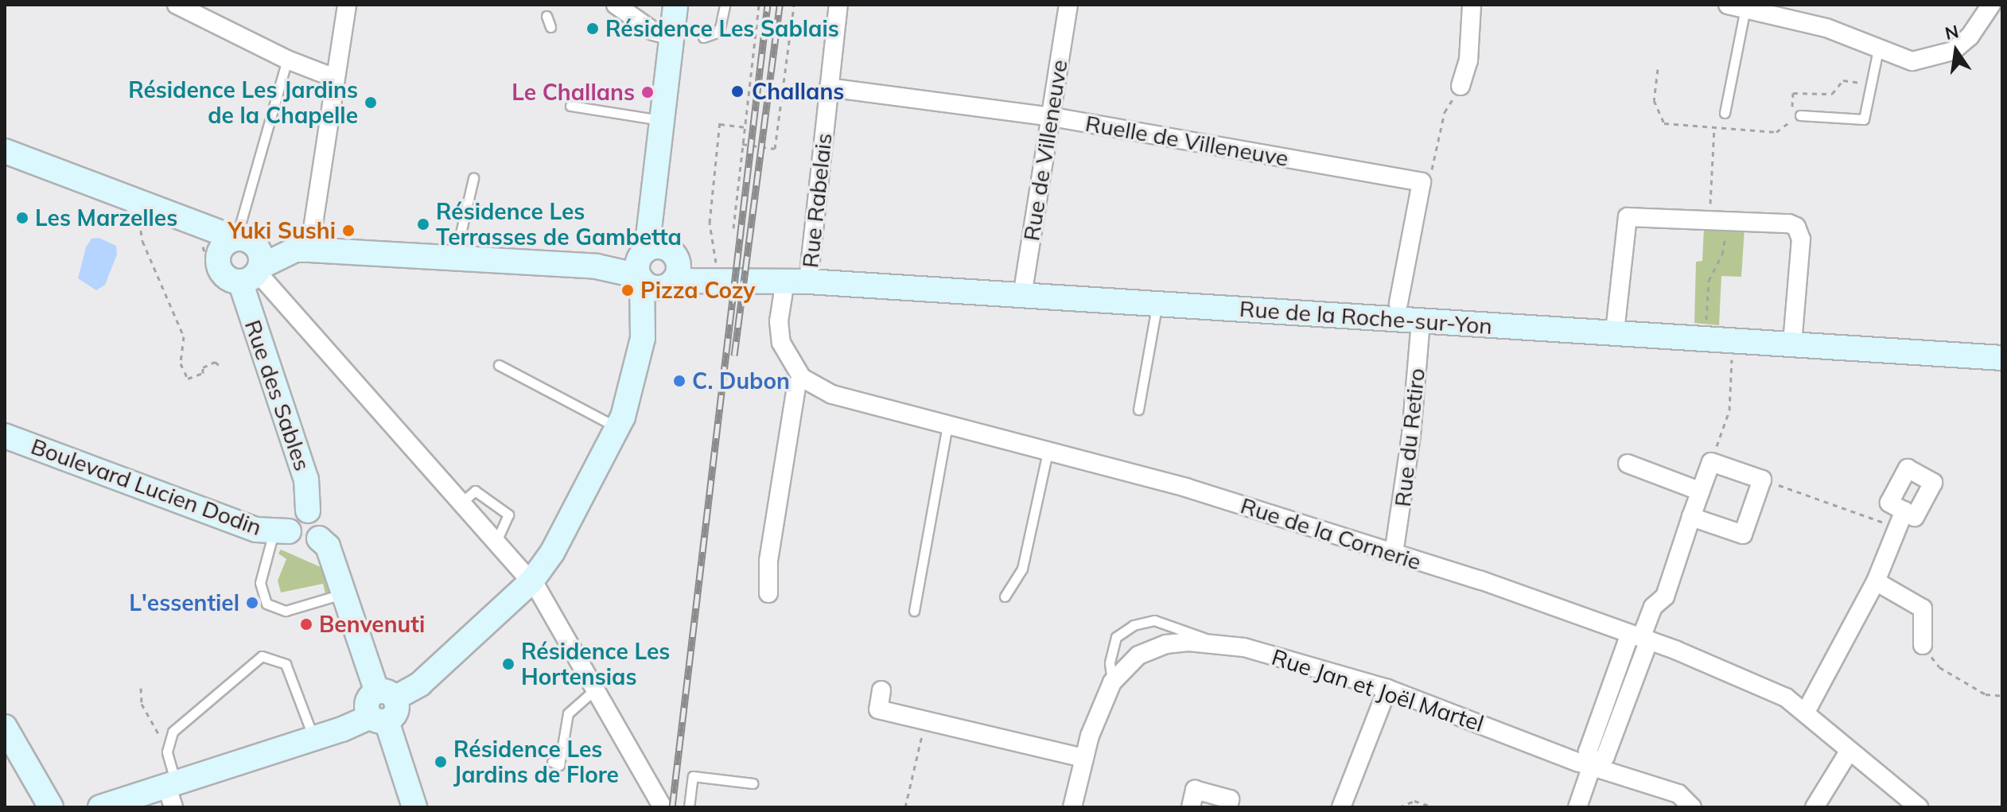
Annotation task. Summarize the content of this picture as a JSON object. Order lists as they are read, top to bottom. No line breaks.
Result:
{"streets":{"main road":["Rue de la Roche-sur-Yon","Rue des Sables","Boulevard Lucien Dodin"],"street":["Ruelle de Villeneuve","Rue de Villeneuve","Rue Rabelais","Rue du Retiro","Rue de la Cornerie","Rue Jan et Joël Martel"]},"crossings":[["Ruelle de Villeneuve","Rue de Villeneuve"],["Ruelle de Villeneuve","Rue Rabelais"],["Rue de Villeneuve","Rue de la Roche-sur-Yon"],["Rue Rabelais","Rue de la Roche-sur-Yon"],["Rue de la Roche-sur-Yon","Rue du Retiro"],["Rue des Sables","Boulevard Lucien Dodin"],["Rue du Retiro","Rue de la Cornerie"]],"places":["Résidence Les Sablais","Challans","Le Challans","Résidence Les Jardins de la Chapelle","Les Marzelles","Résidence Les Terrasses de Gambetta","Yuki Sushi","Pizza Cozy","C. Dubon","L'essentiel","Benvenuti","Résidence Les Hortensias","Résidence Les Jardins de Flore"],"north":"top"}
